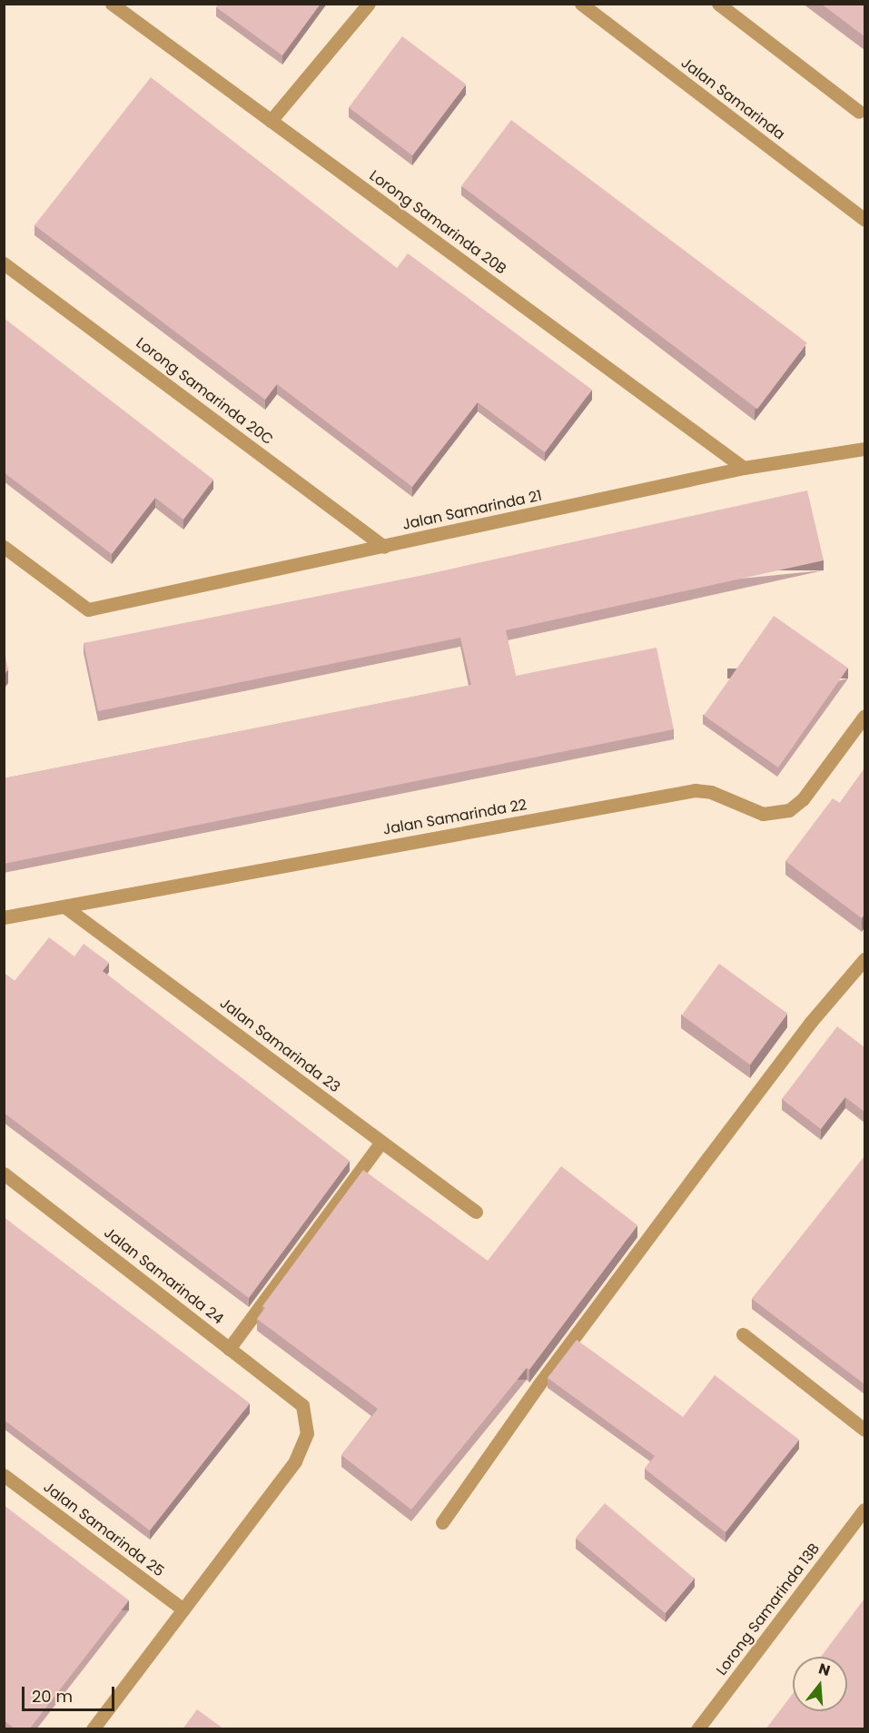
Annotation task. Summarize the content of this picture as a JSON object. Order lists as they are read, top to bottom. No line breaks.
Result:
{"streets":{"street":["Jalan Samarinda","Lorong Samarinda 20B","Lorong Samarinda 20C","Jalan Samarinda 21","Jalan Samarinda 22","Jalan Samarinda 23","Jalan Samarinda 24","Jalan Samarinda 25","Lorong Samarinda 13B"]},"crossings":[["Lorong Samarinda 20B","Jalan Samarinda 21"],["Lorong Samarinda 20C","Jalan Samarinda 21"],["Jalan Samarinda 22","Jalan Samarinda 23"],["Jalan Samarinda 24","Jalan Samarinda 25"]],"scale_bar":"20 m","north":"top"}
